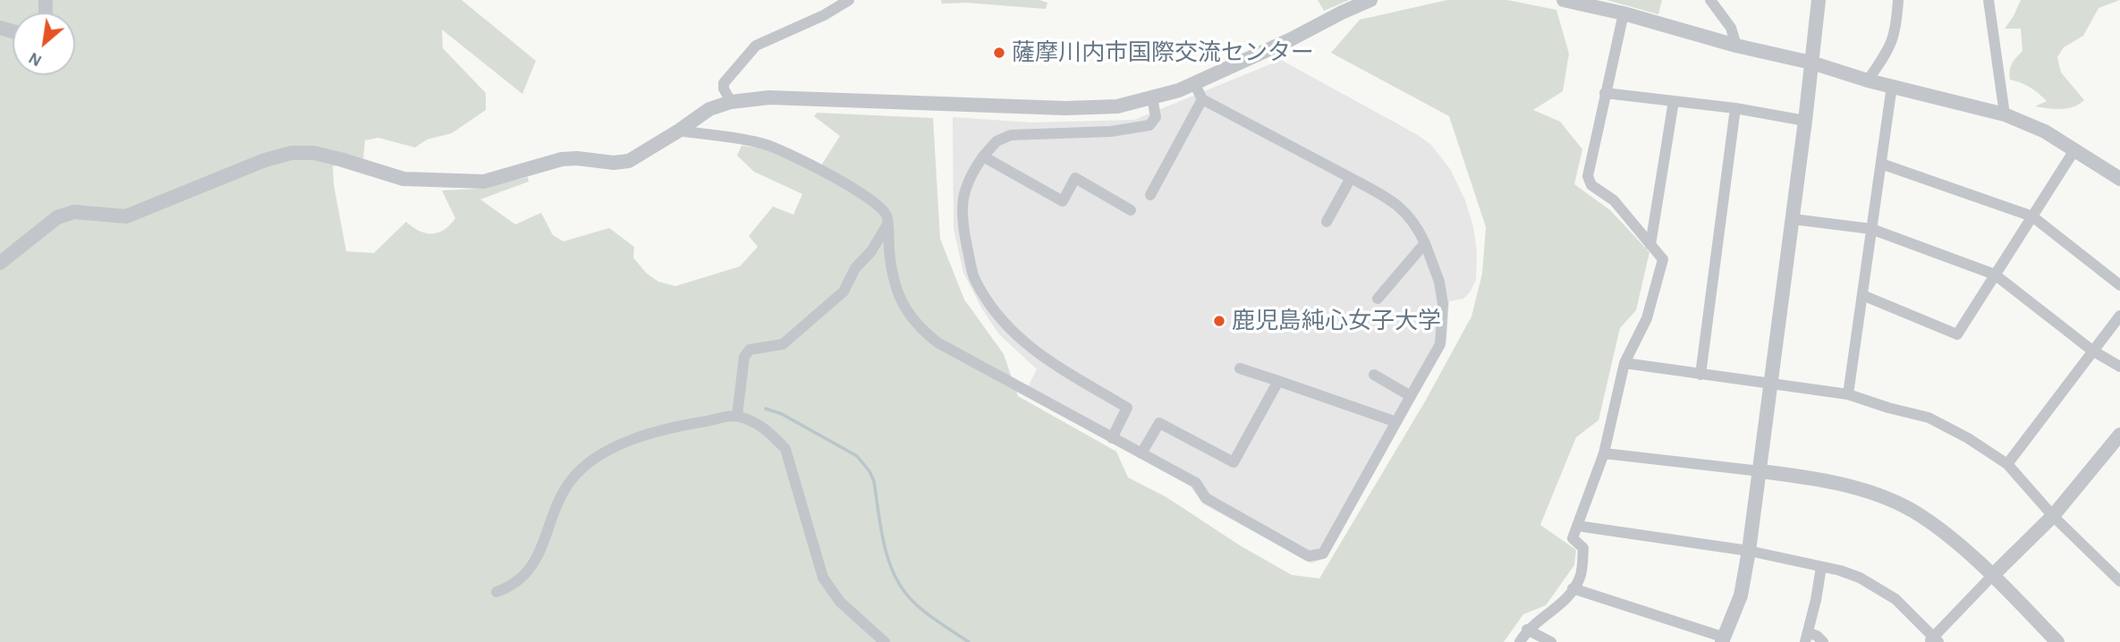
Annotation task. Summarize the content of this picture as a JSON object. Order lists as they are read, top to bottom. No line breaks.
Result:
{"places":["薩摩川内市国際交流センター","鹿児島純心女子大学"],"north":"bottom left"}
